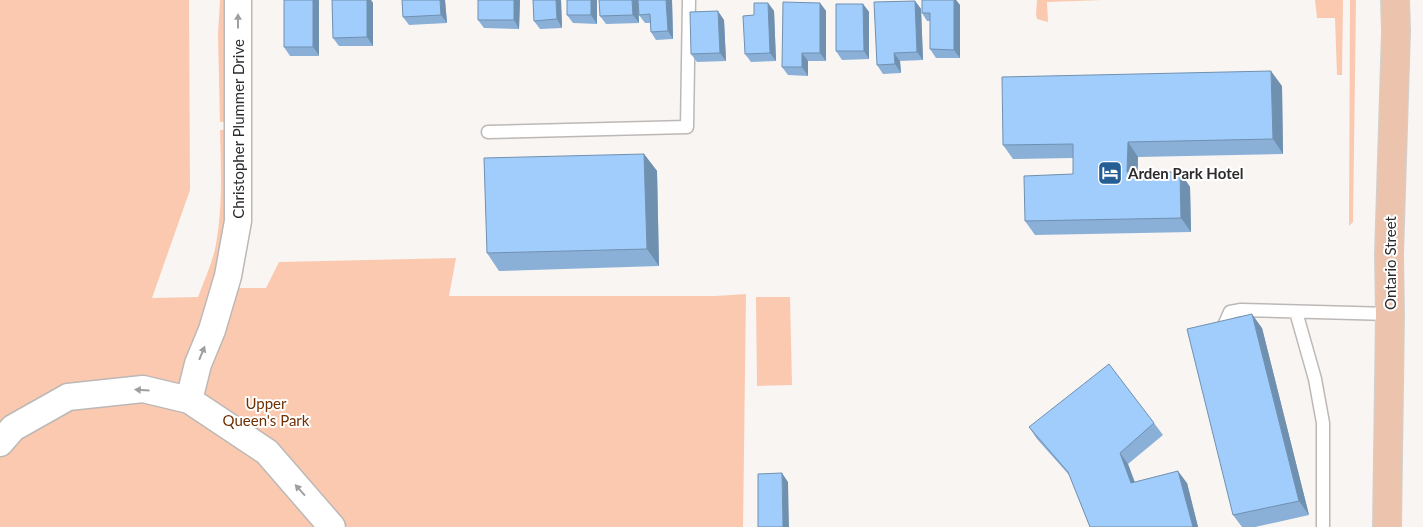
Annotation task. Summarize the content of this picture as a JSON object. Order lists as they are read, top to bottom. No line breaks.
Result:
{"streets":{"main road":["Ontario Street"],"street":["Christopher Plummer Drive"]},"one_way":["Christopher Plummer Drive"],"parks":["Upper Queen's Park"],"places":{"hotel":["Arden Park Hotel"]}}
